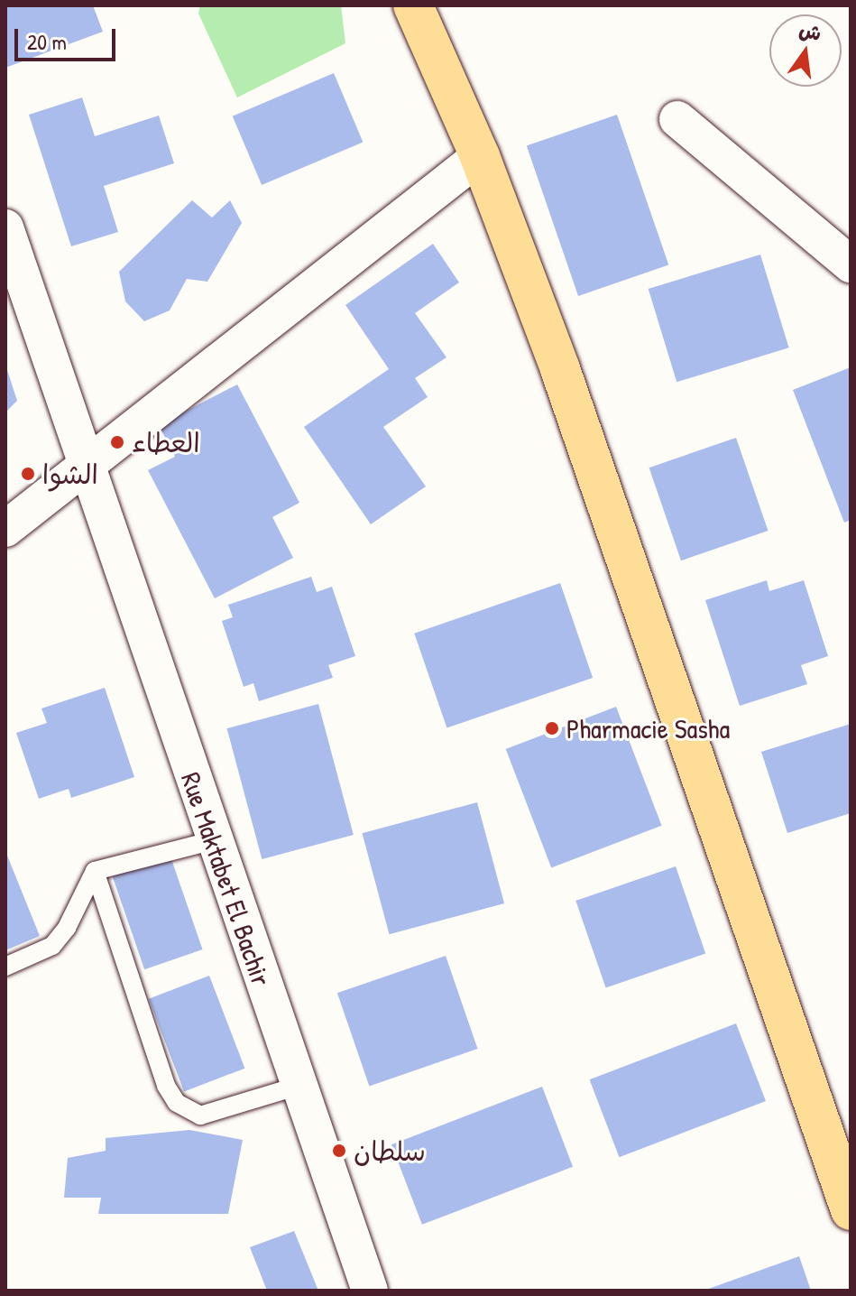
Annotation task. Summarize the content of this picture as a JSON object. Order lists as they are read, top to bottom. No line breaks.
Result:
{"streets":{"street":["Rue Maktabet El Bachir"]},"places":["العطاء","الشوا","Pharmacie Sasha","سلطان"],"scale_bar":"20 m","north":"top"}
